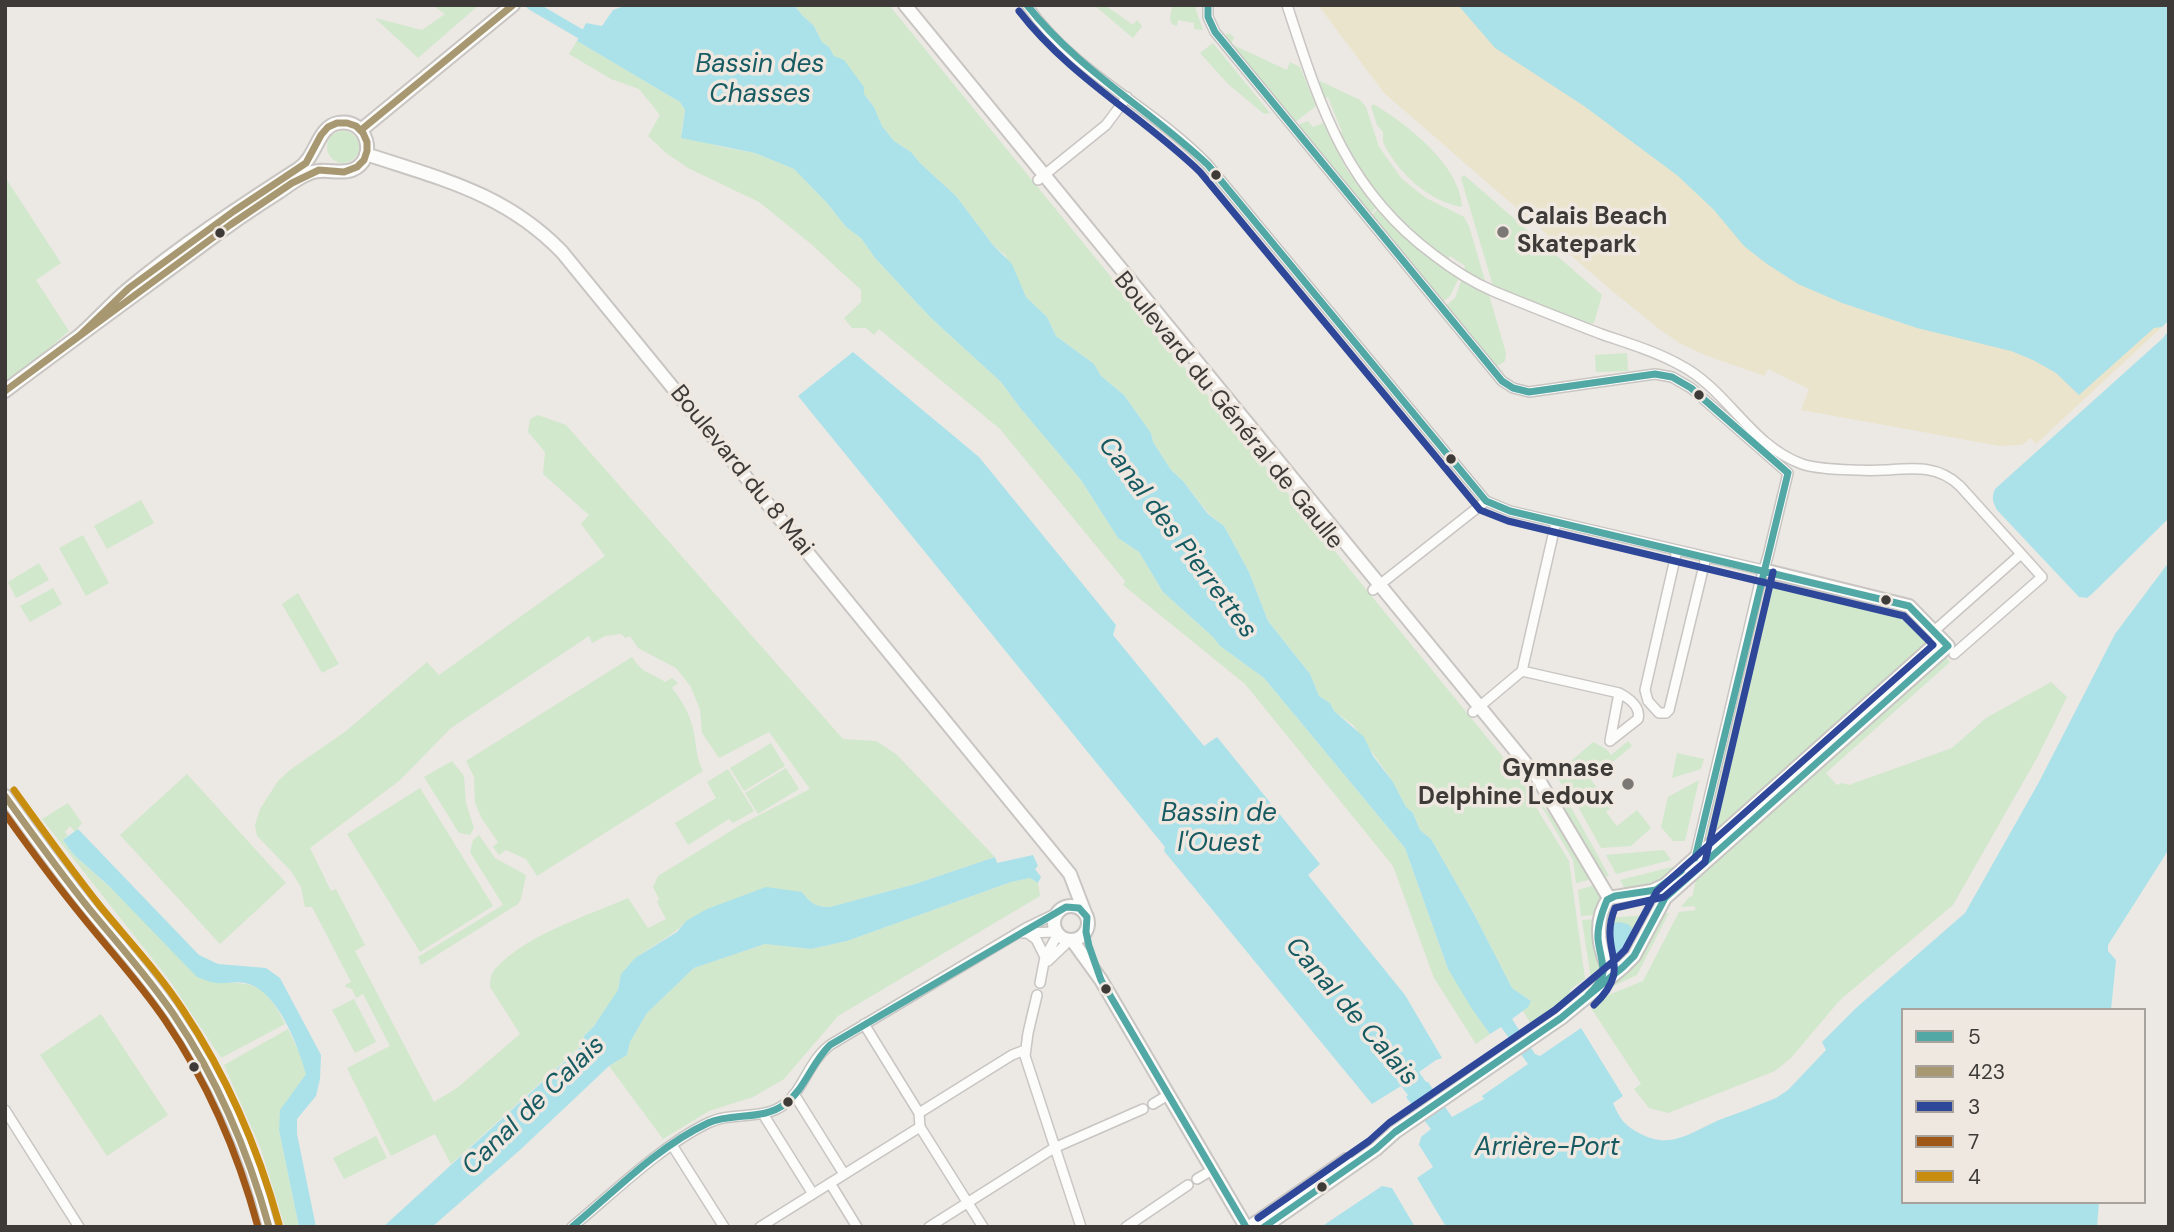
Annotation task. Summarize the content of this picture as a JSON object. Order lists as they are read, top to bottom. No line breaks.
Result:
{"streets":{"street":["Boulevard du Général de Gaulle","Boulevard du 8 Mai"]},"water":["Bassin des Chasses","Canal des Pierrettes","Bassin de l'Ouest","Canal de Calais","Arrière-Port"],"places":["Calais Beach Skatepark","Gymnase Delphine Ledoux"],"lines":["transit line 5","transit line 423","transit line 3","transit line 4","transit line 7"],"legend":["5","423","3","7","4"]}
